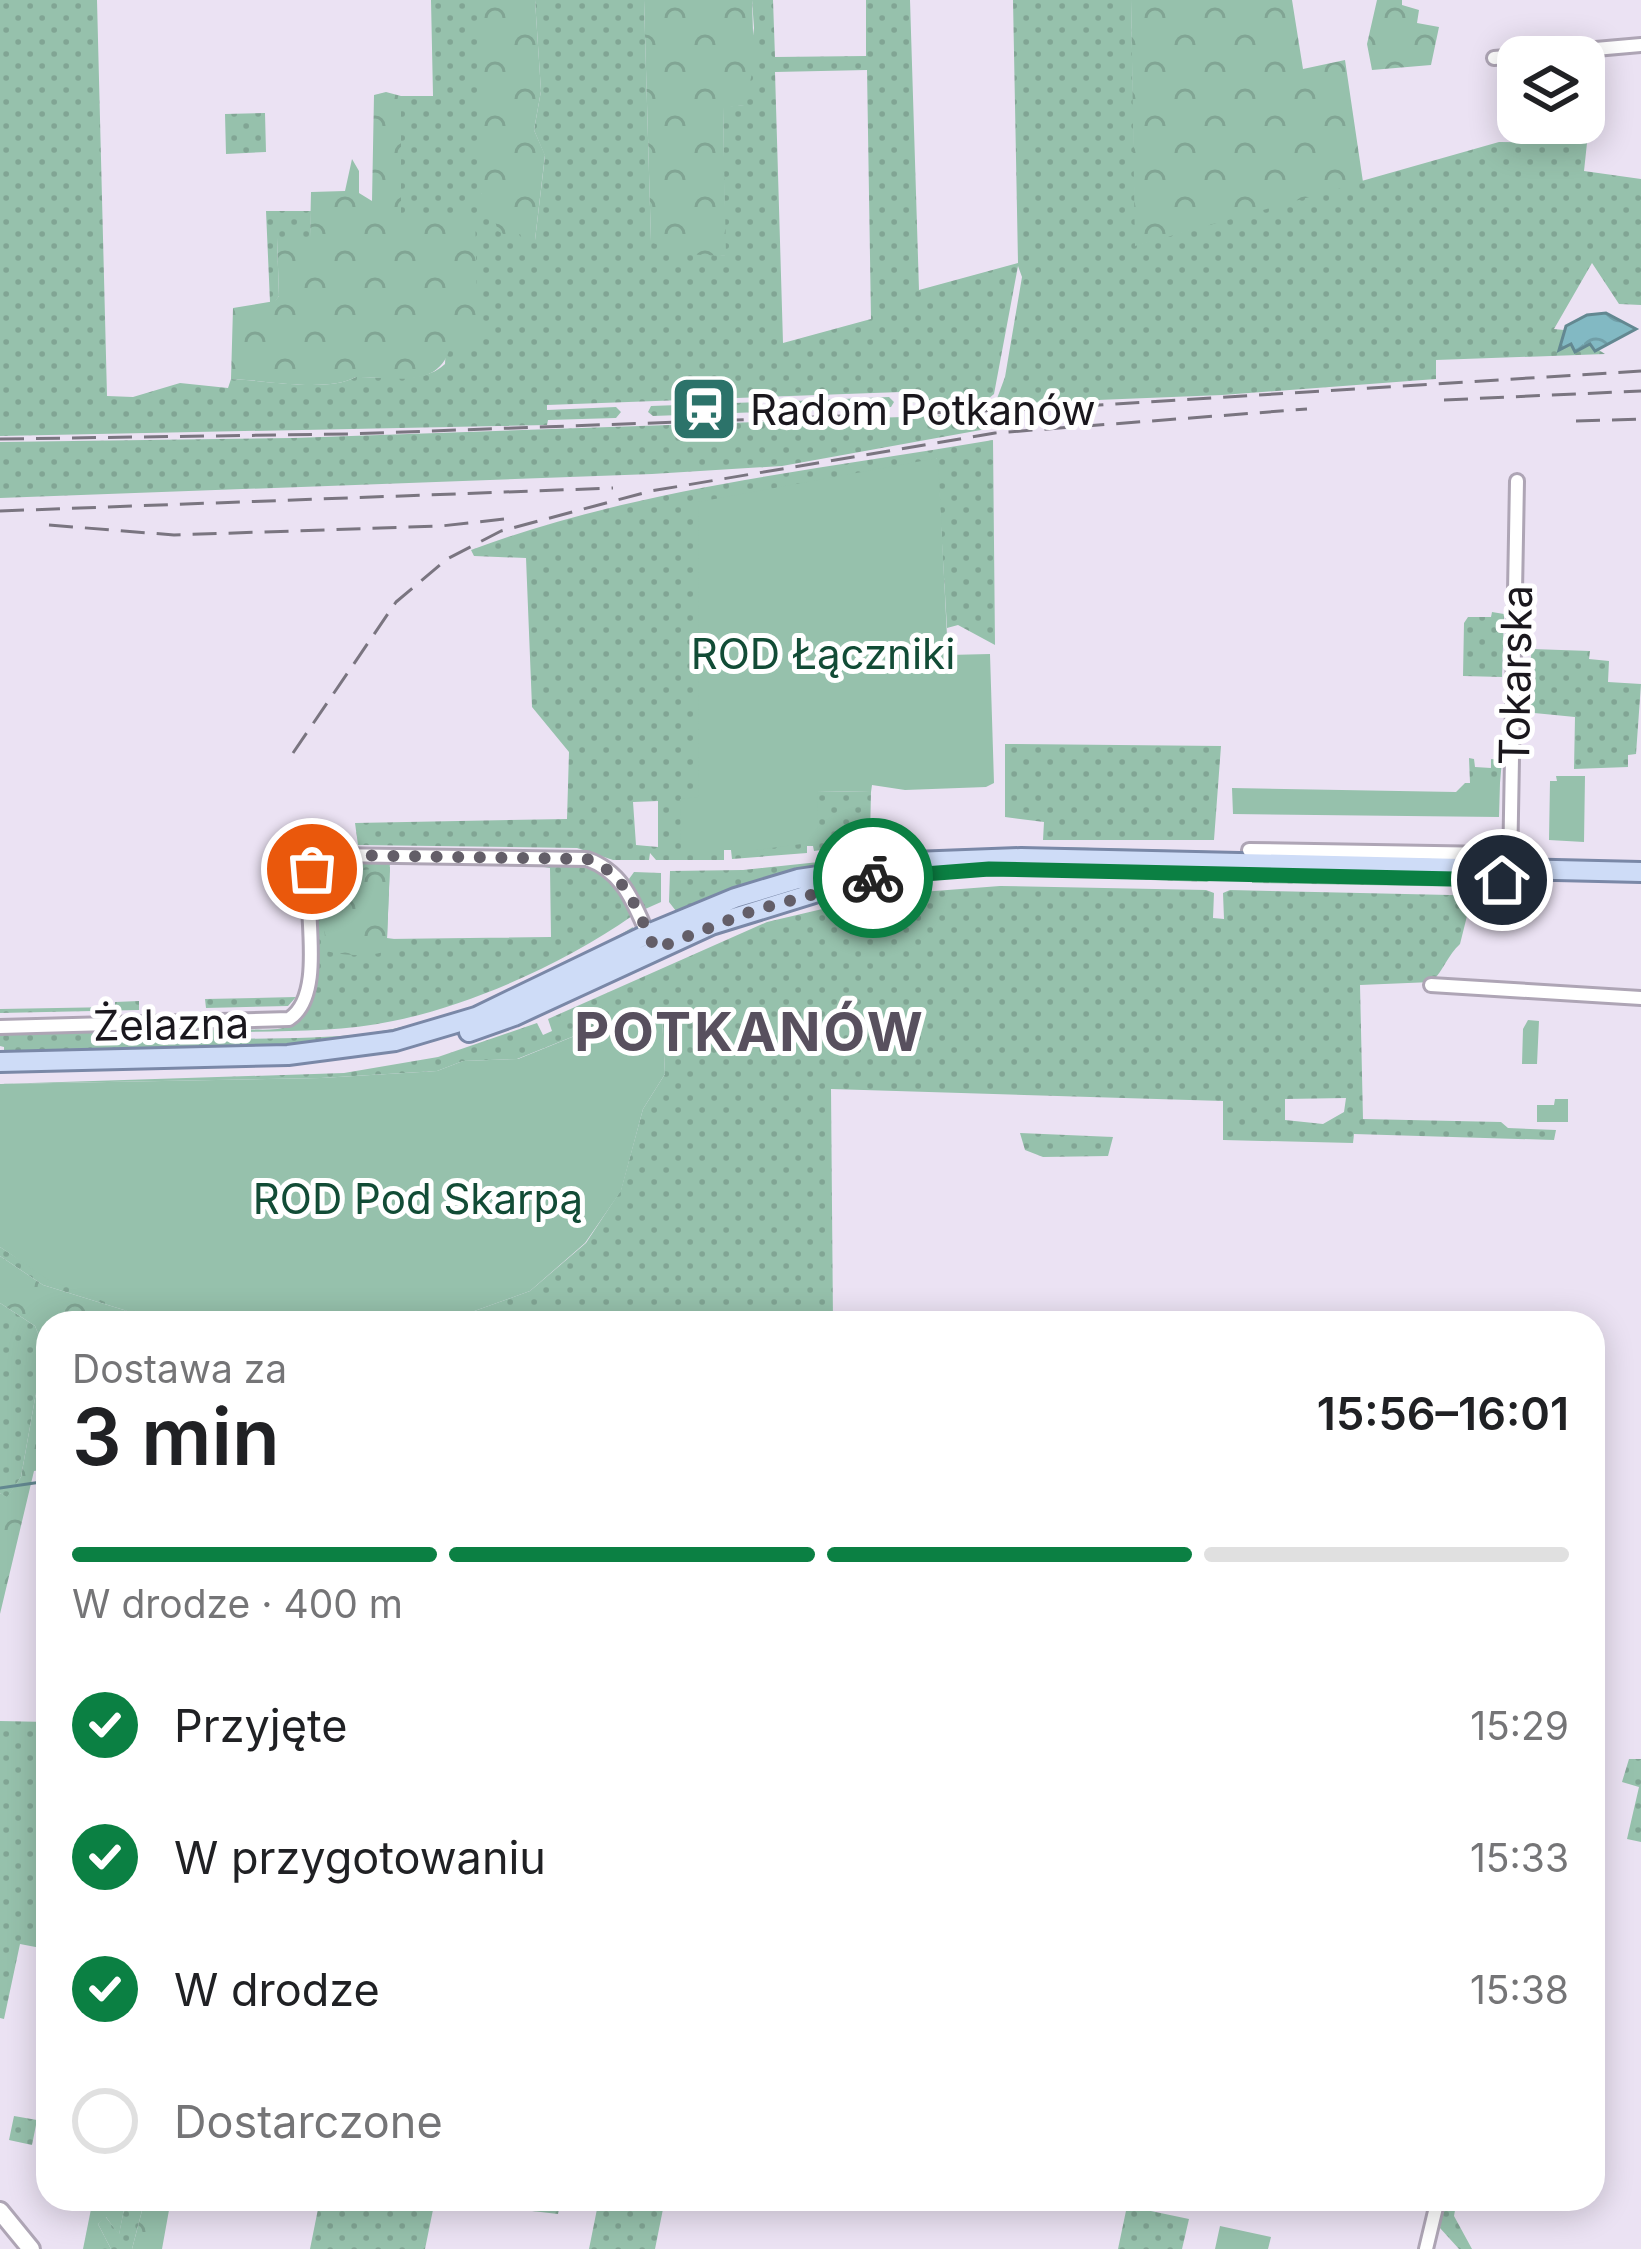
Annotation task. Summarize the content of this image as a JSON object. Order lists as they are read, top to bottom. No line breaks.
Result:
{"streets":{"street":["Tokarska","Żelazna"]},"districts":["POTKANÓW"],"parks":["ROD Łączniki","ROD Pod Skarpą"],"places":{"station":["Radom Potkanów"]},"page":{"heading":["3 min","Dostawa za","15:56–16:01"],"bar":"W drodze · 400 m","list":[["Przyjęte","15:29"],["W przygotowaniu","15:33"],["W drodze","15:38"],"Dostarczone"]}}
